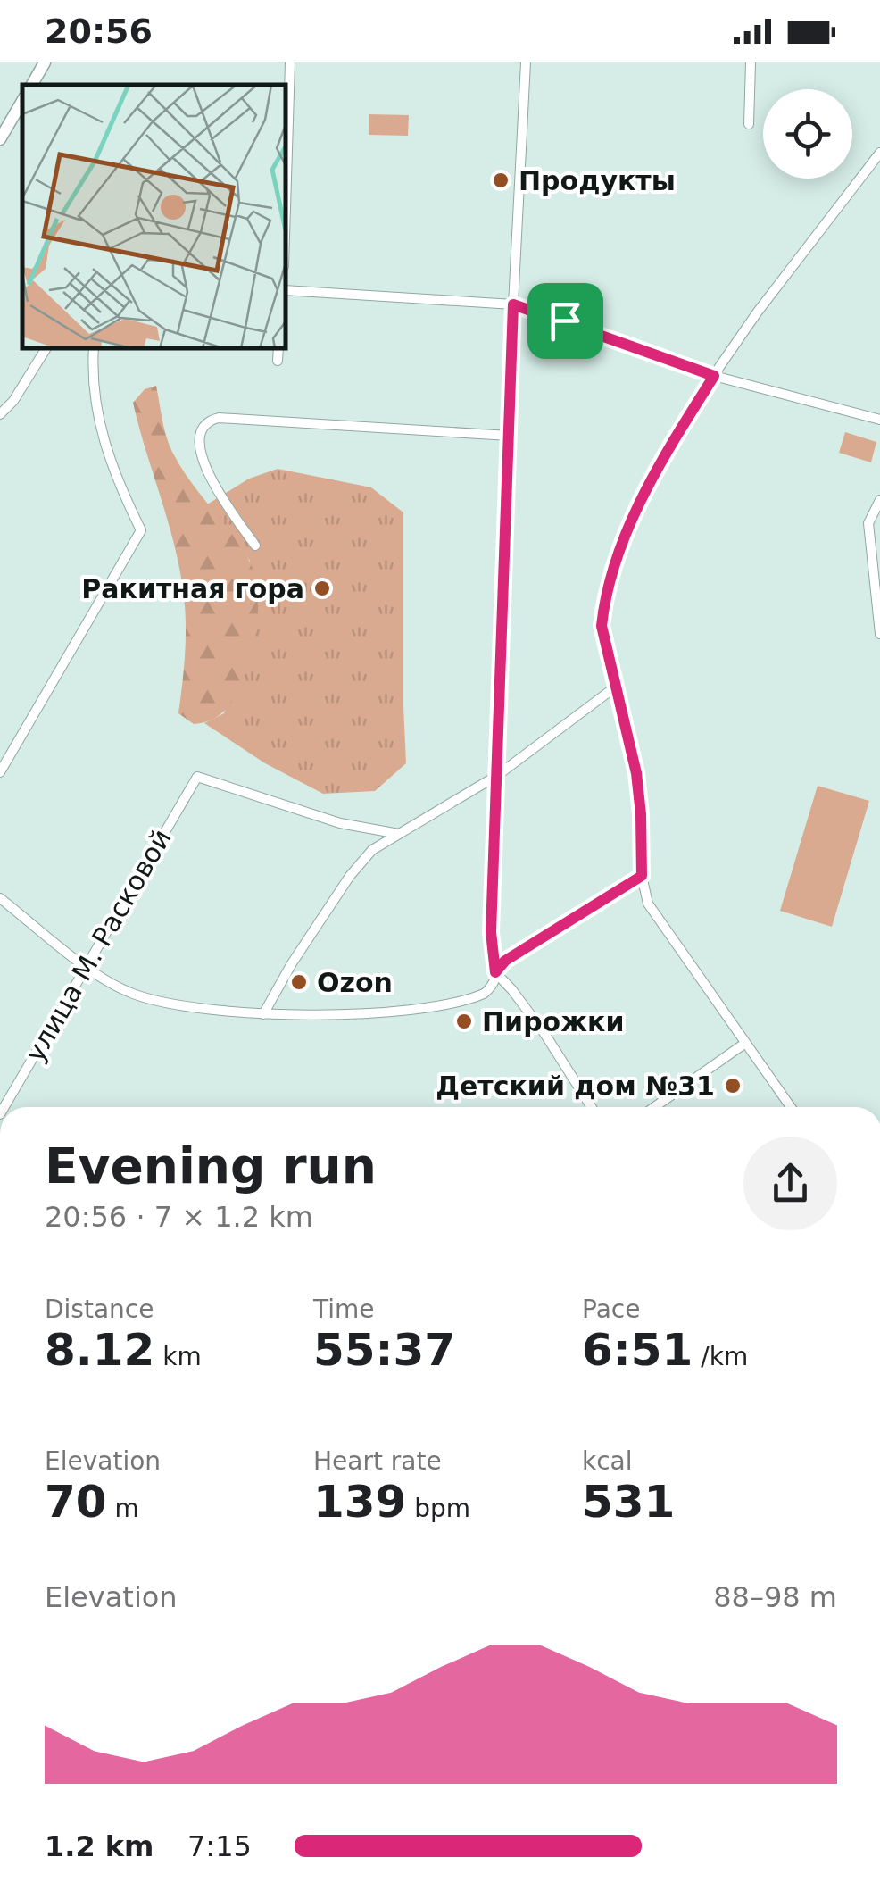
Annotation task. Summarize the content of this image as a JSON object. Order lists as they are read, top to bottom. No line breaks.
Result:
{"streets":{"street":["улица М. Расковой"]},"places":["Продукты","Ракитная гора","Ozon","Пирожки","Детский дом №31"],"page":{"status":"20:56","heading":["Evening run","20:56 · 7 × 1.2 km"],"stats":[["Distance","8.12 km"],["Time","55:37"],["Pace","6:51 /km"],["Elevation","70 m"],["Heart rate","139 bpm"],["kcal","531"]],"chart":["Elevation","88–98 m"],"list":[{"name":"1.2 km","note":"7:15"}]}}
